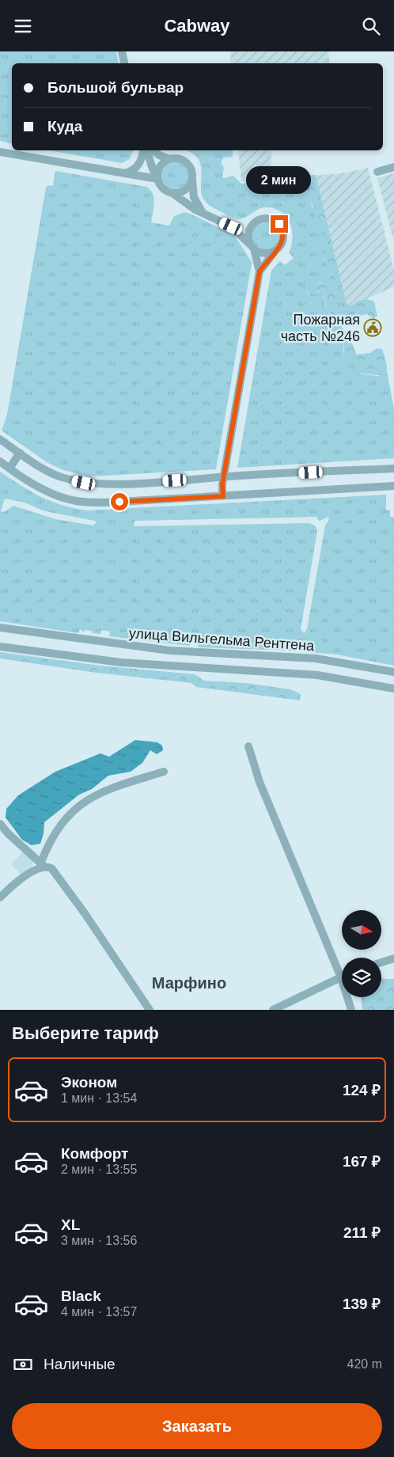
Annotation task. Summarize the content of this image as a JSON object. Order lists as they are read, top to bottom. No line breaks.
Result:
{"streets":{"street":["улица Вильгельма Рентгена"]},"districts":["Марфино"],"places":{"public building":["Пожарная часть №246"]},"north":"right","page":{"header":"Cabway","banner":["Большой бульвар","Куда"],"bubble":"2 мин","heading":"Выберите тариф","list":[{"name":"Эконом","note":"1 мин · 13:54","value":"124 ₽"},{"name":"Комфорт","note":"2 мин · 13:55","value":"167 ₽"},{"name":"XL","note":"3 мин · 13:56","value":"211 ₽"},{"name":"Black","note":"4 мин · 13:57","value":"139 ₽"}],"pay":["Наличные","420 m"],"buttons":"Заказать"}}
